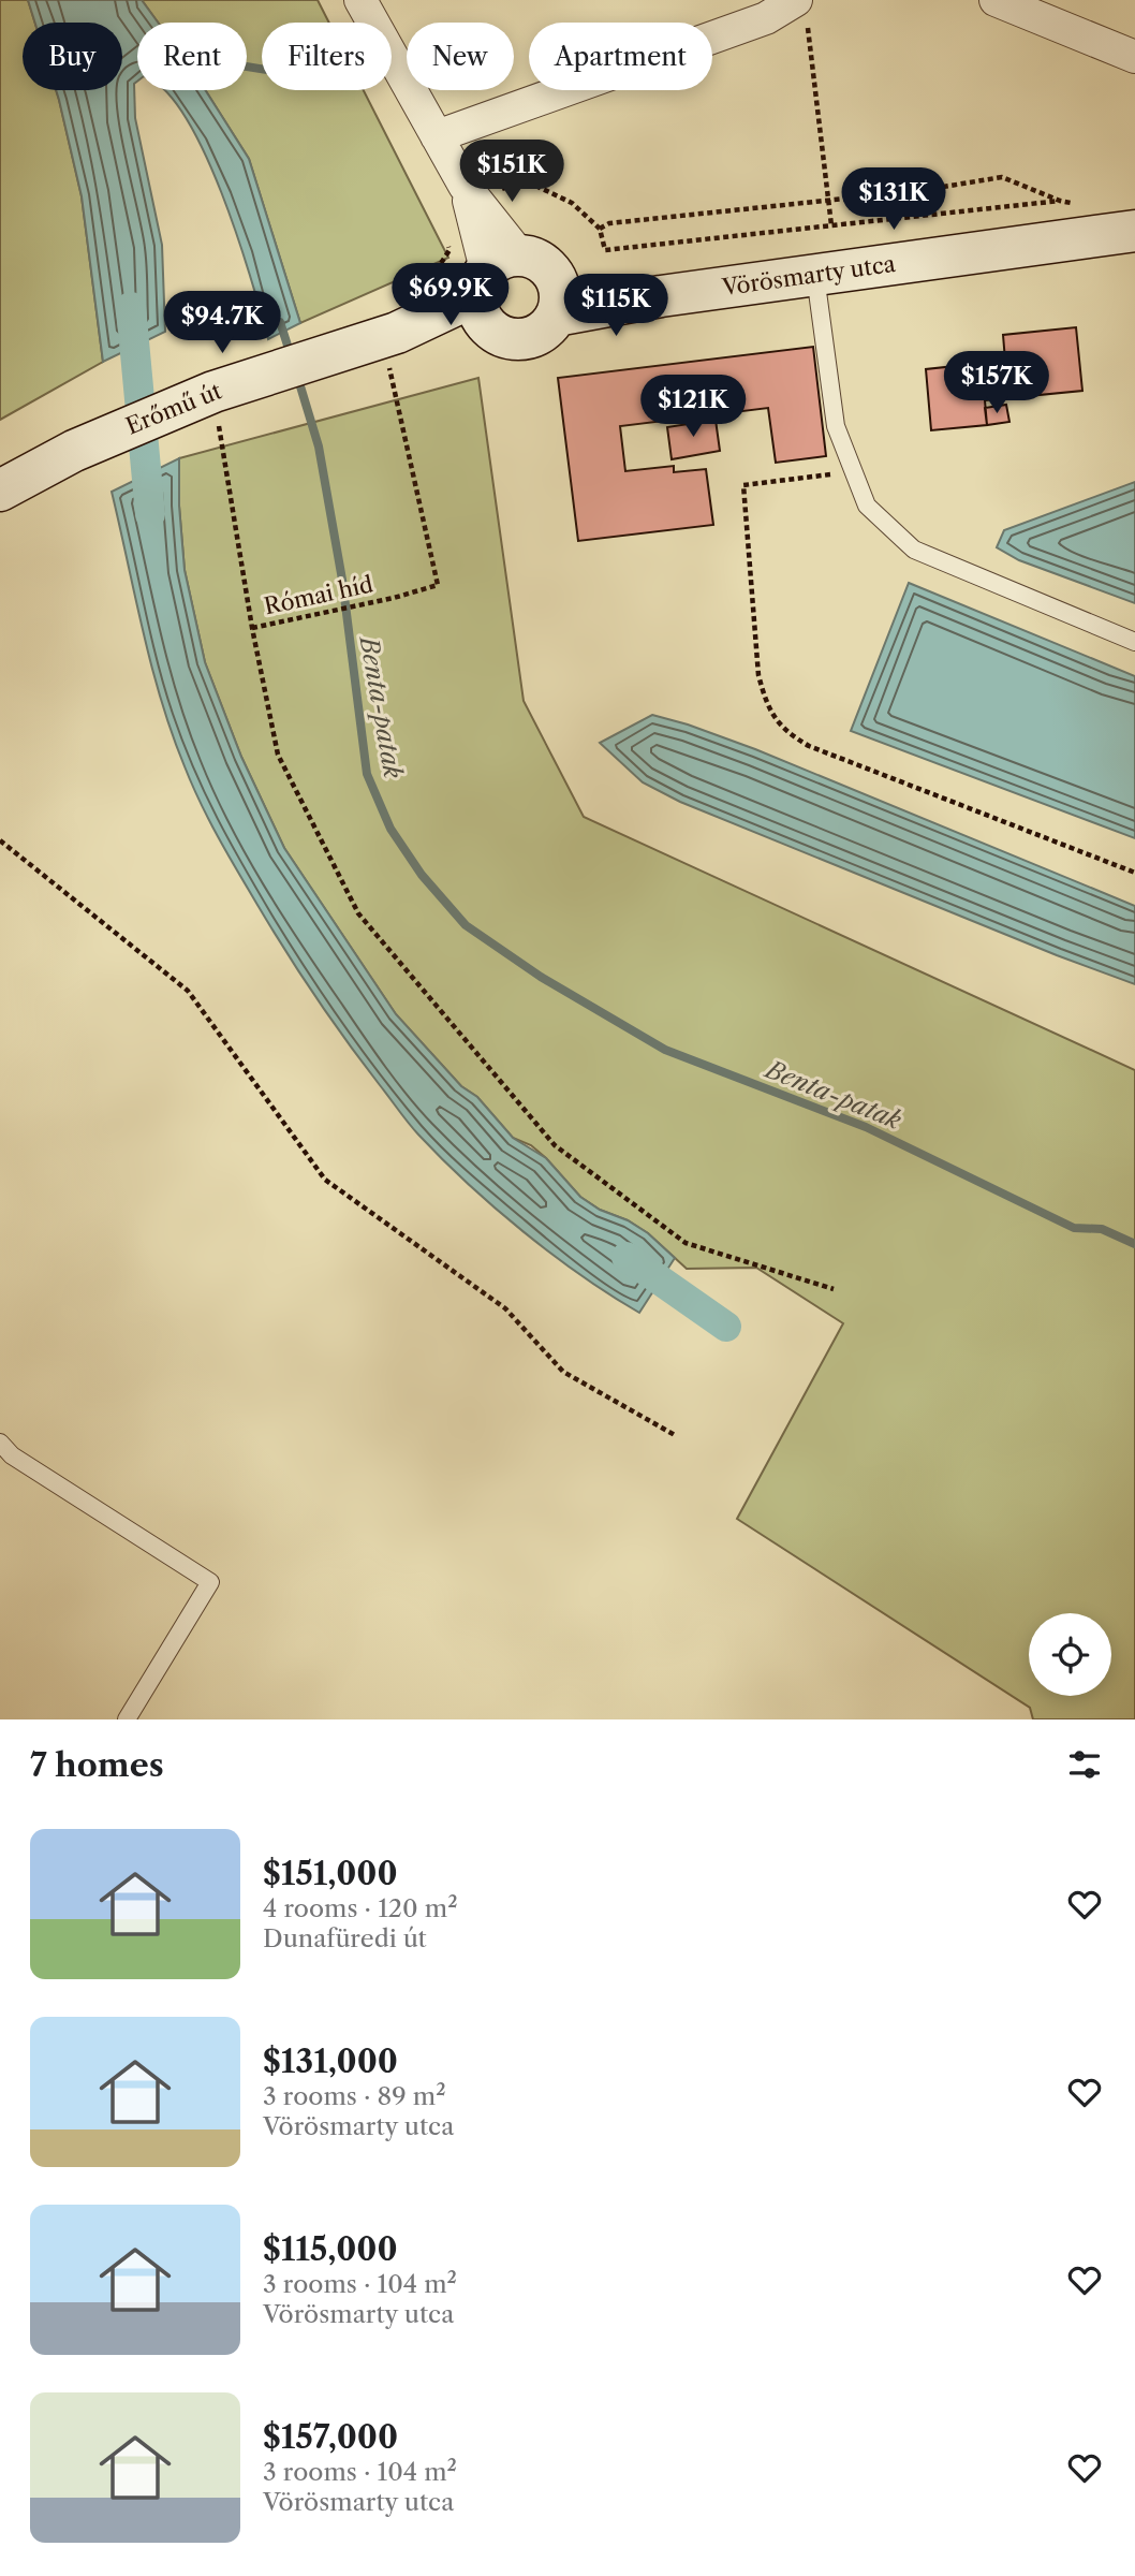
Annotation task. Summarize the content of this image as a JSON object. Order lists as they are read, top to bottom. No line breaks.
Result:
{"streets":{"street":["Vörösmarty utca","Erőmű út"],"path":["Római híd"]},"crossings":[["Vörösmarty utca","Erőmű út"],["Erőmű út","Római híd"]],"water":["Benta-patak"],"page":{"chip":["Buy","Rent","Filters","New","Apartment"],"price":["$151K","$131K","$69.9K","$115K","$94.7K","$157K","$121K"],"heading":"7 homes","list":[{"name":"$151,000","note":"4 rooms · 120 m² · Dunafüredi út"},{"name":"$131,000","note":"3 rooms · 89 m² · Vörösmarty utca"},{"name":"$115,000","note":"3 rooms · 104 m² · Vörösmarty utca"},{"name":"$157,000","note":"3 rooms · 104 m² · Vörösmarty utca"}]}}
